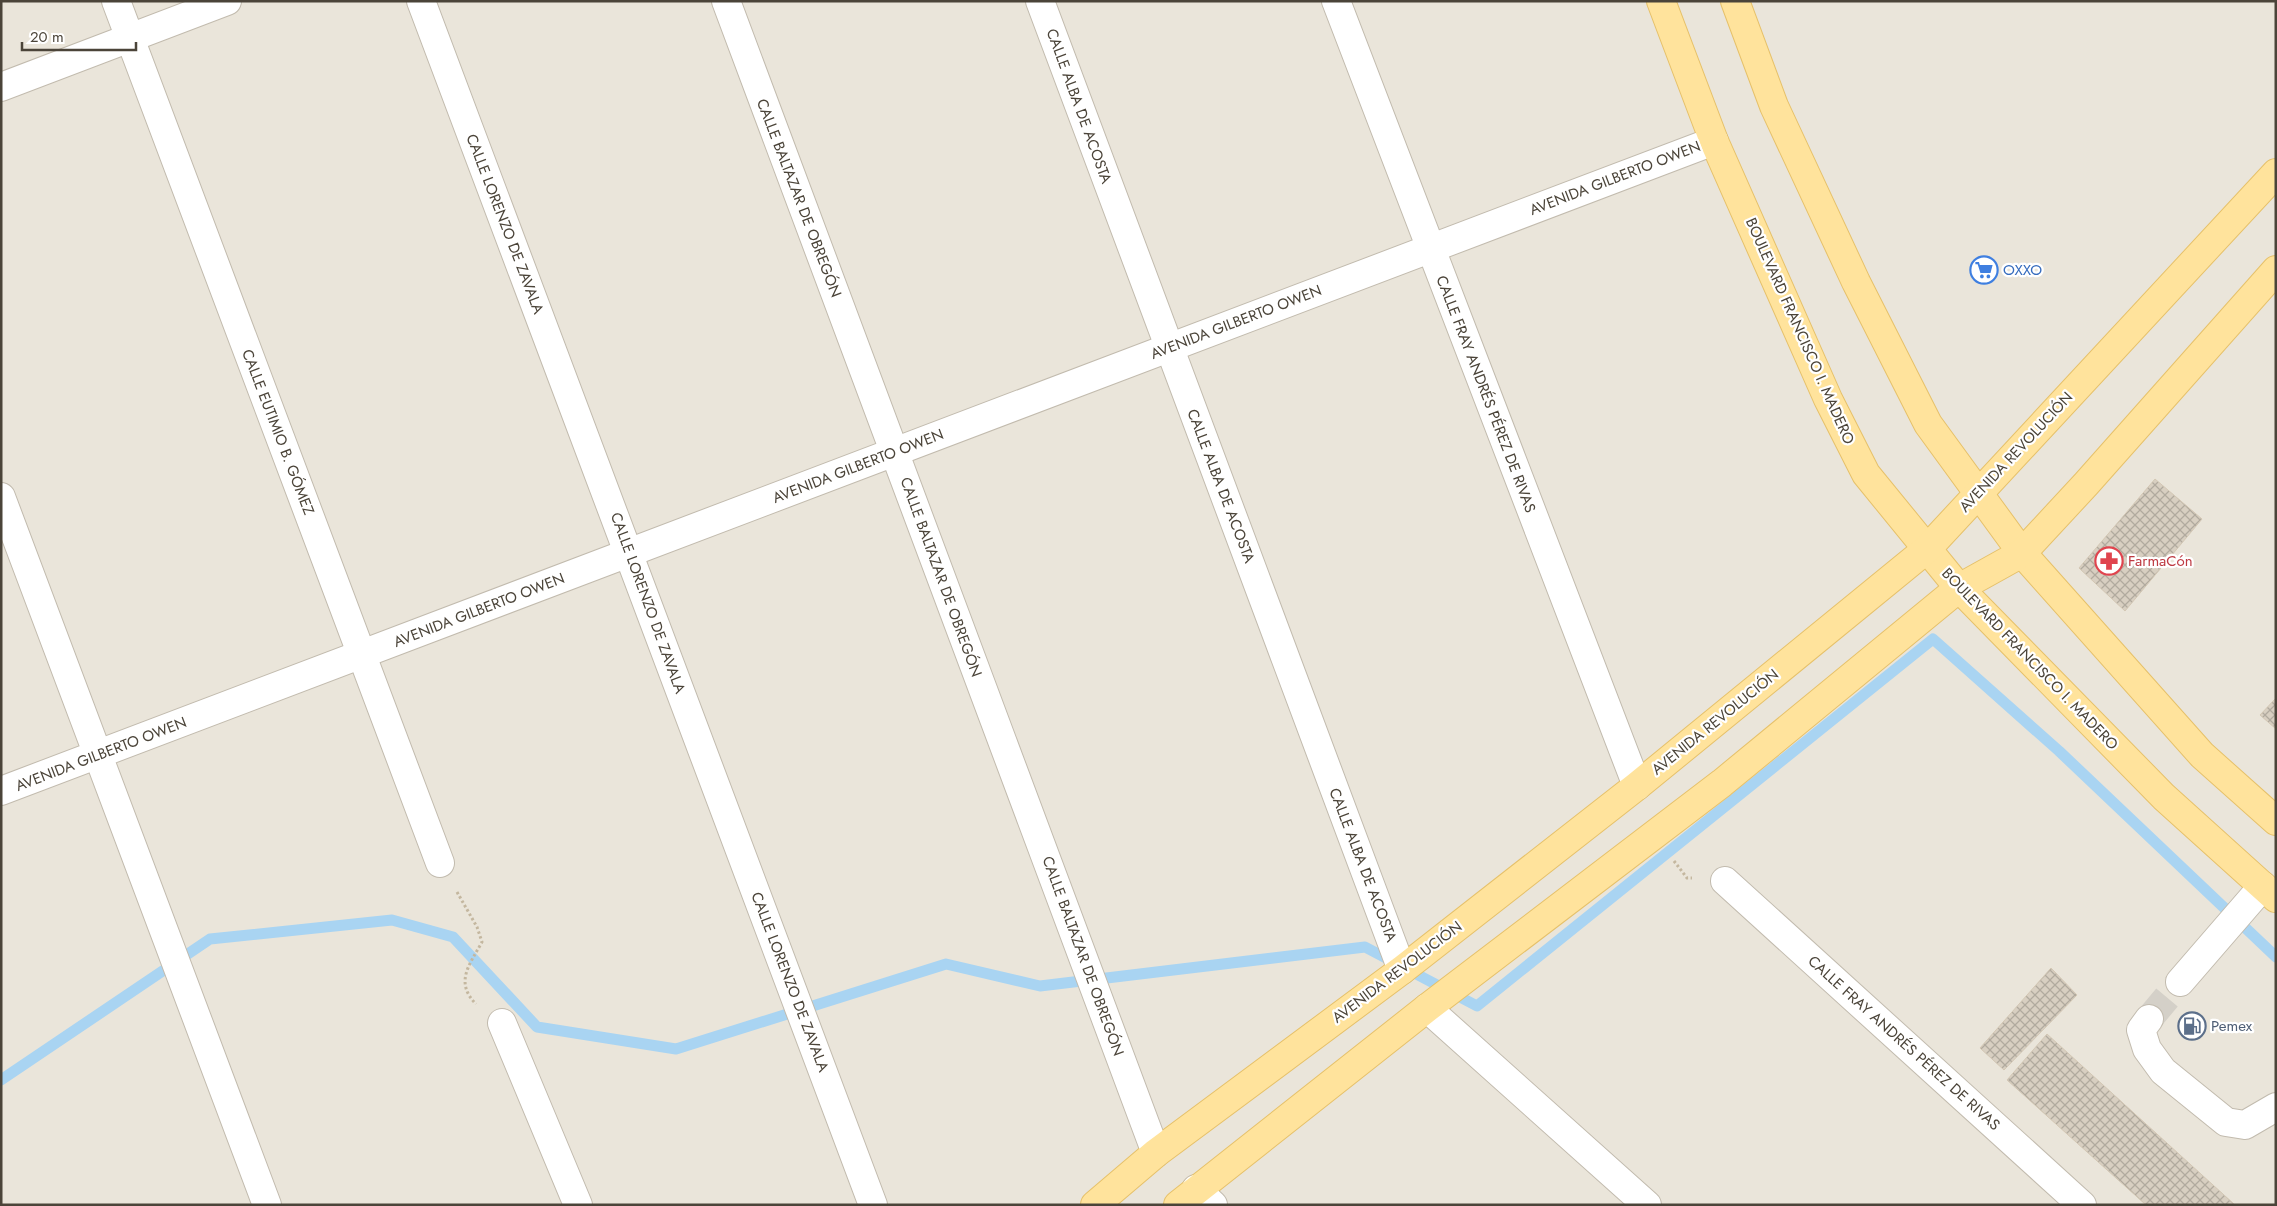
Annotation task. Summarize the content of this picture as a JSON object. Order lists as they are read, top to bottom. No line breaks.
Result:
{"streets":{"main road":["BOULEVARD FRANCISCO I. MADERO","AVENIDA REVOLUCIÓN"],"street":["CALLE ALBA DE ACOSTA","AVENIDA GILBERTO OWEN","CALLE BALTAZAR DE OBREGÓN","CALLE LORENZO DE ZAVALA","CALLE FRAY ANDRÉS PÉREZ DE RIVAS","CALLE EUTIMIO B. GÓMEZ"]},"crossings":[["CALLE ALBA DE ACOSTA","AVENIDA GILBERTO OWEN"],["CALLE ALBA DE ACOSTA","AVENIDA REVOLUCIÓN"],["AVENIDA GILBERTO OWEN","CALLE BALTAZAR DE OBREGÓN"],["AVENIDA GILBERTO OWEN","CALLE LORENZO DE ZAVALA"],["AVENIDA GILBERTO OWEN","BOULEVARD FRANCISCO I. MADERO"],["AVENIDA GILBERTO OWEN","CALLE FRAY ANDRÉS PÉREZ DE RIVAS"],["AVENIDA GILBERTO OWEN","CALLE EUTIMIO B. GÓMEZ"],["CALLE BALTAZAR DE OBREGÓN","AVENIDA REVOLUCIÓN"],["BOULEVARD FRANCISCO I. MADERO","AVENIDA REVOLUCIÓN"],["CALLE FRAY ANDRÉS PÉREZ DE RIVAS","AVENIDA REVOLUCIÓN"]],"places":{"supermarket":["OXXO"],"pharmacy":["FarmaCón"],"fuel station":["Pemex"]},"scale_bar":"20 m"}
